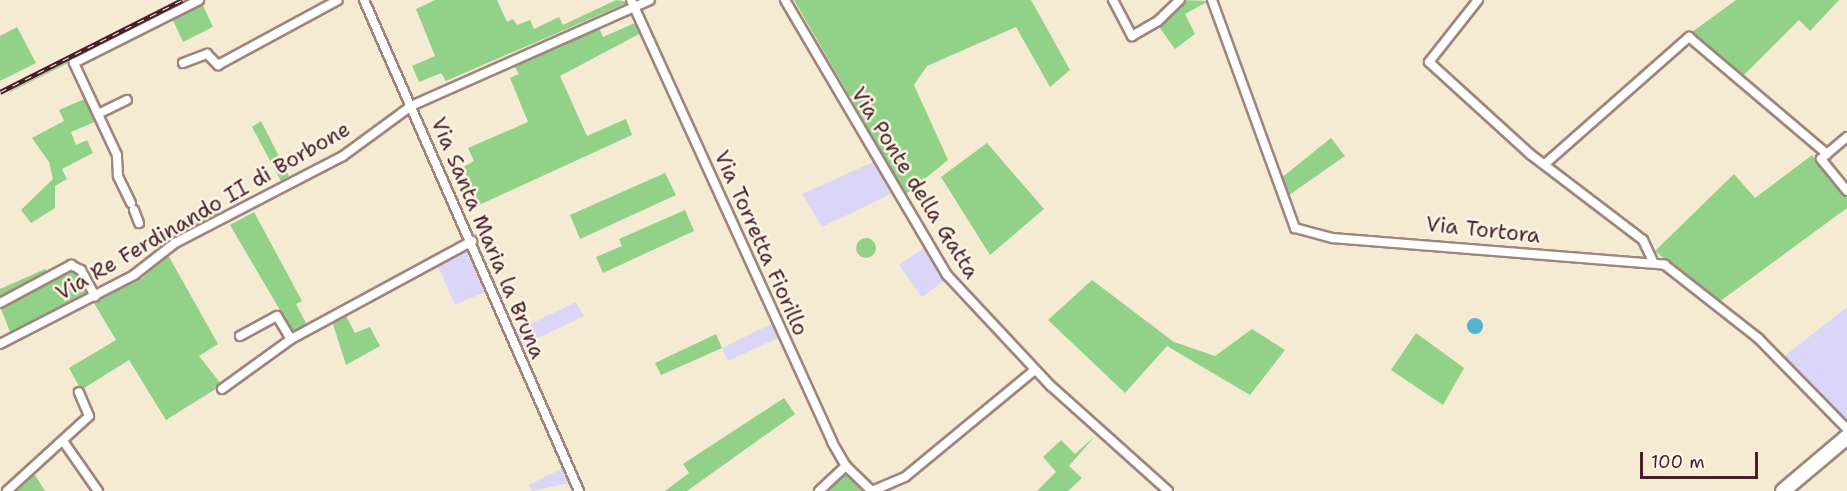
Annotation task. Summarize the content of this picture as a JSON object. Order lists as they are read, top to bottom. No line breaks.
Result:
{"streets":{"street":["Via Ponte della Gatta","Via Re Ferdinando II di Borbone","Via Tortora","Via Santa Maria la Bruna","Via Torretta Fiorillo"]},"crossings":[["Via Re Ferdinando II di Borbone","Via Santa Maria la Bruna"],["Via Re Ferdinando II di Borbone","Via Torretta Fiorillo"]],"scale_bar":"100 m"}
